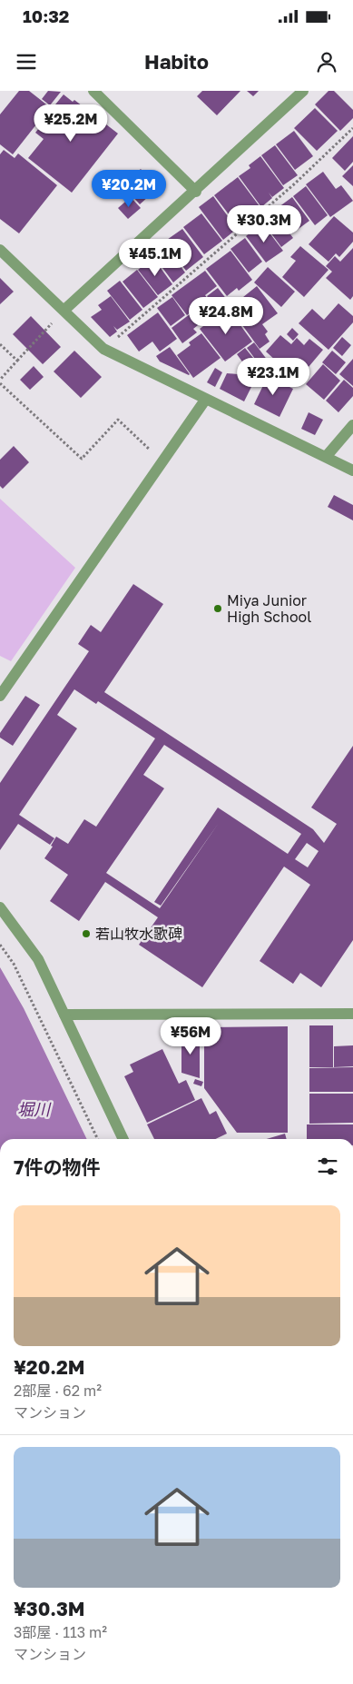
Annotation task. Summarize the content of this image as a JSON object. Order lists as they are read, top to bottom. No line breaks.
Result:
{"water":["堀川"],"places":["Miya Junior High School","若山牧水歌碑"],"page":{"status":"10:32","header":"Habito","price":["¥25.2M","¥20.2M","¥30.3M","¥45.1M","¥24.8M","¥23.1M","¥56M"],"heading":"7件の物件","list":[{"name":"¥20.2M","note":"2部屋 · 62 m² · マンション"},{"name":"¥30.3M","note":"3部屋 · 113 m² · マンション"}]}}
